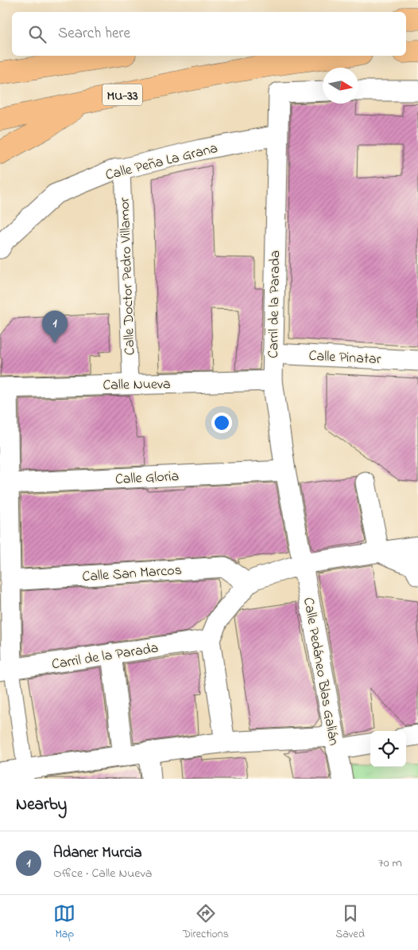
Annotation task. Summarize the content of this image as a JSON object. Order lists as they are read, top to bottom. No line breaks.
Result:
{"streets":{"highway":["MU-33"],"street":["Calle Peña La Grana","Calle Doctor Pedro Villamor","Carril de la Parada","Calle Pinatar","Calle Nueva","Calle Gloria","Calle San Marcos","Calle Pedáneo Blas Galián"]},"crossings":[["Calle Peña La Grana","Calle Doctor Pedro Villamor"],["Calle Peña La Grana","Carril de la Parada"],["Calle Doctor Pedro Villamor","Calle Nueva"],["Carril de la Parada","Calle Pinatar"],["Carril de la Parada","Calle Nueva"],["Carril de la Parada","Calle Gloria"],["Carril de la Parada","Calle Pedáneo Blas Galián"]],"north":"right","page":{"search":"Search here","pins":"1","heading":"Nearby","list":[{"mark":"1","name":"Adaner Murcia","note":"Office · Calle Nueva","value":"70 m"}],"nav":["Map","Directions","Saved"]}}
